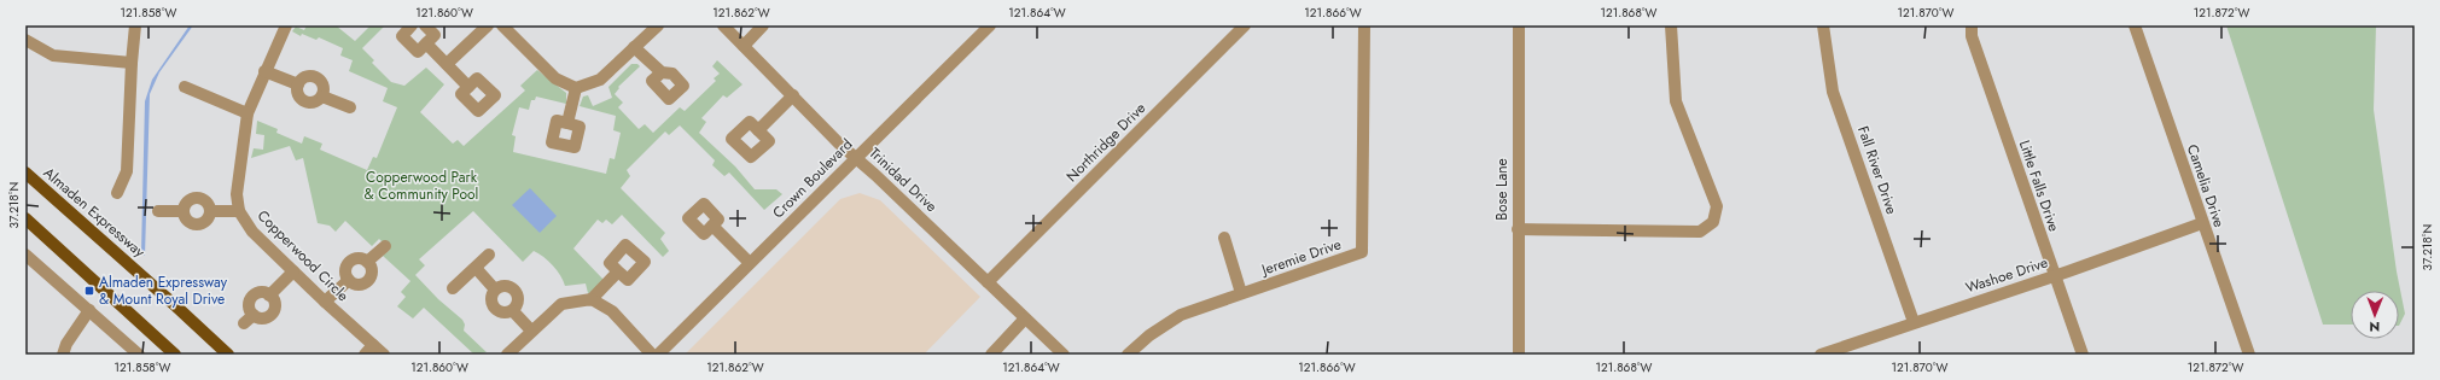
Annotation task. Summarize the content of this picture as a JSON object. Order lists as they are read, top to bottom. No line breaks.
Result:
{"streets":{"main road":["Almaden Expressway"],"street":["Northridge Drive","Fall River Drive","Crown Boulevard","Trinidad Drive","Little Falls Drive","Camelia Drive","Bose Lane","Copperwood Circle","Jeremie Drive","Washoe Drive"]},"crossings":[["Northridge Drive","Trinidad Drive"],["Fall River Drive","Washoe Drive"],["Crown Boulevard","Trinidad Drive"],["Little Falls Drive","Washoe Drive"],["Camelia Drive","Washoe Drive"]],"parks":["Copperwood Park & Community Pool"],"places":{"transit":["Almaden Expressway & Mount Royal Drive"]},"north":"bottom","coordinates":["121.858°W","121.860°W","121.862°W","121.864°W","121.866°W","121.868°W","121.870°W","121.872°W","37.218°N"]}
